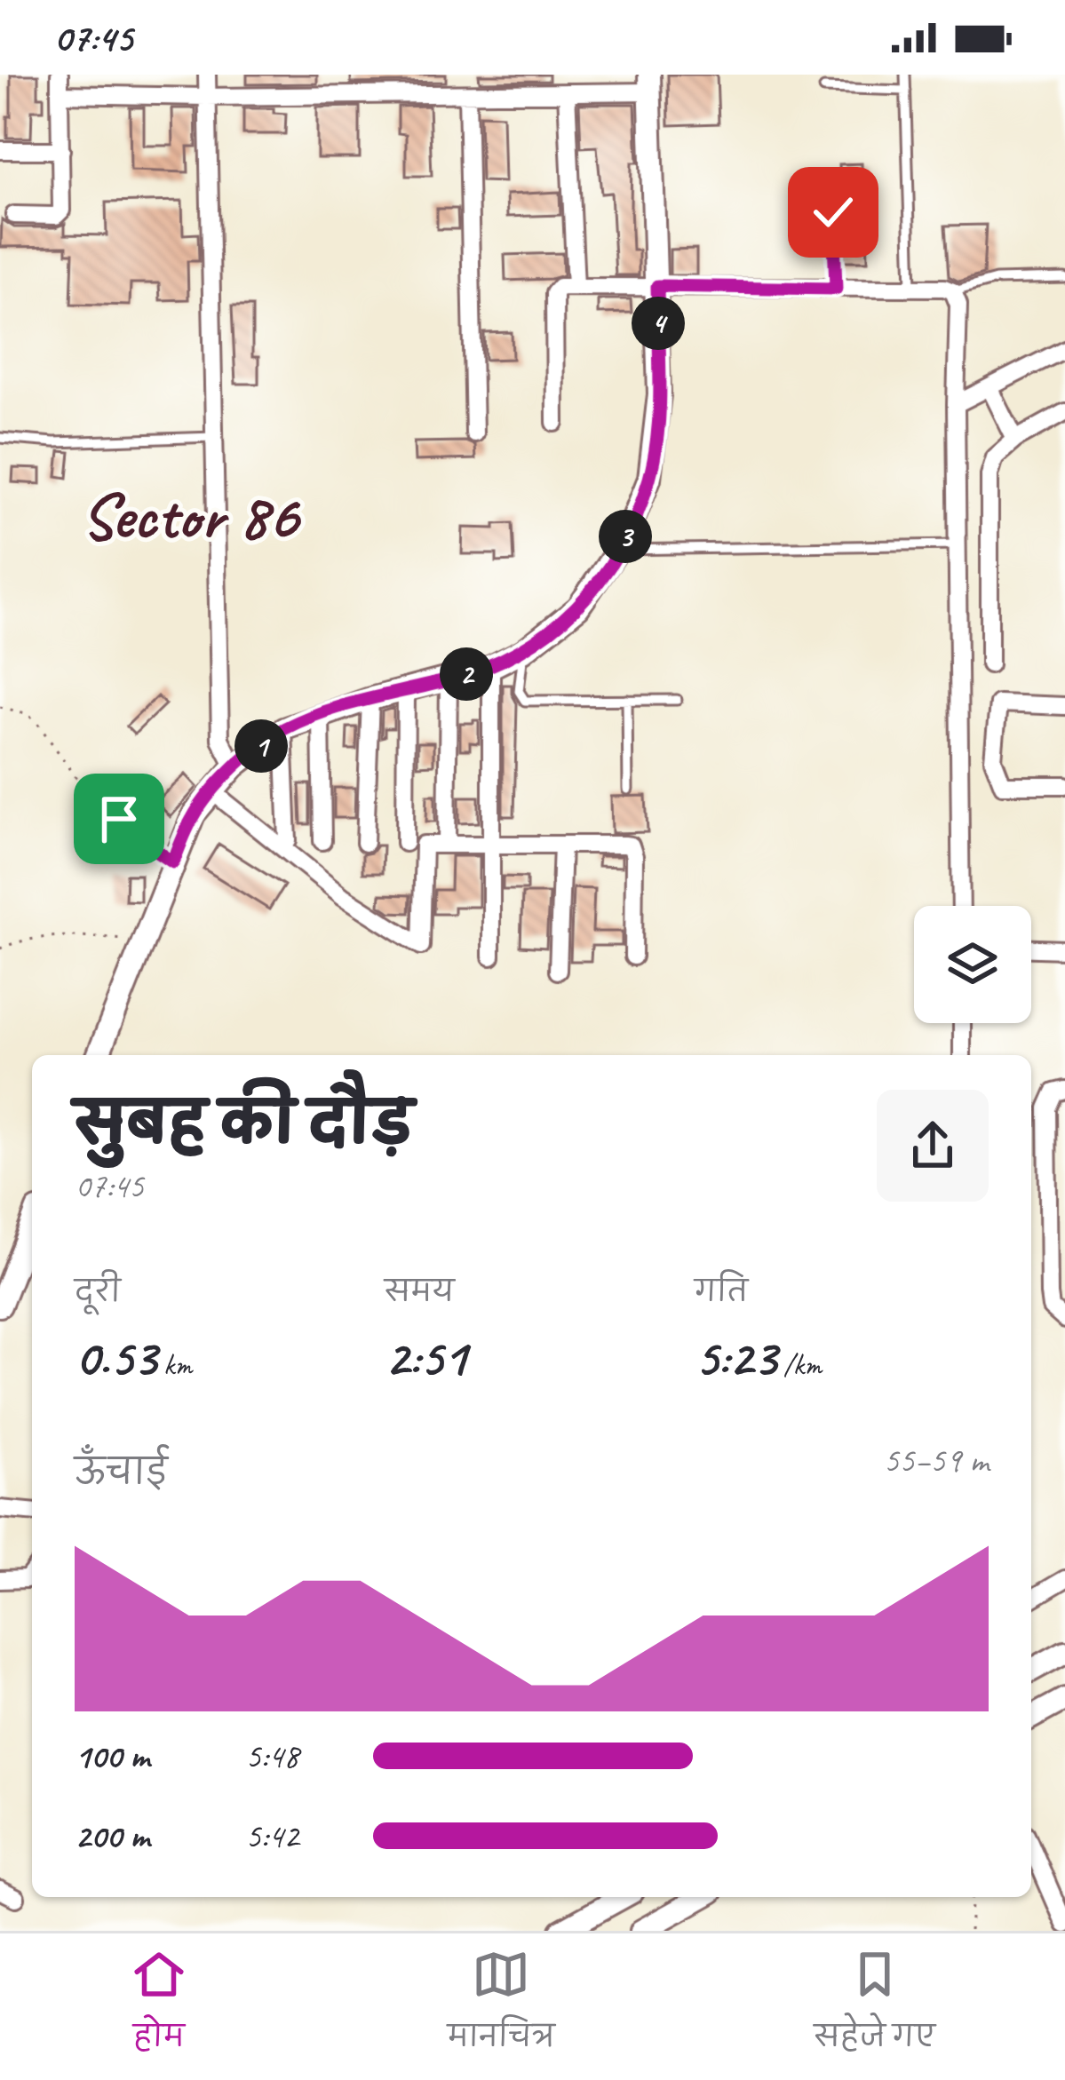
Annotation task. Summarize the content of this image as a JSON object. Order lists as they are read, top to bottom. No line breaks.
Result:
{"districts":["Sector 86"],"page":{"status":"07:45","pins":["4","3","2","1"],"heading":["सुबह की दौड़","07:45"],"stats":[["दूरी","0.53 km"],["समय","2:51"],["गति","5:23 /km"]],"chart":["ऊँचाई","55–59 m"],"list":[{"name":"100 m","note":"5:48"},{"name":"200 m","note":"5:42"}],"tabs":["होम","मानचित्र","सहेजे गए"]}}
